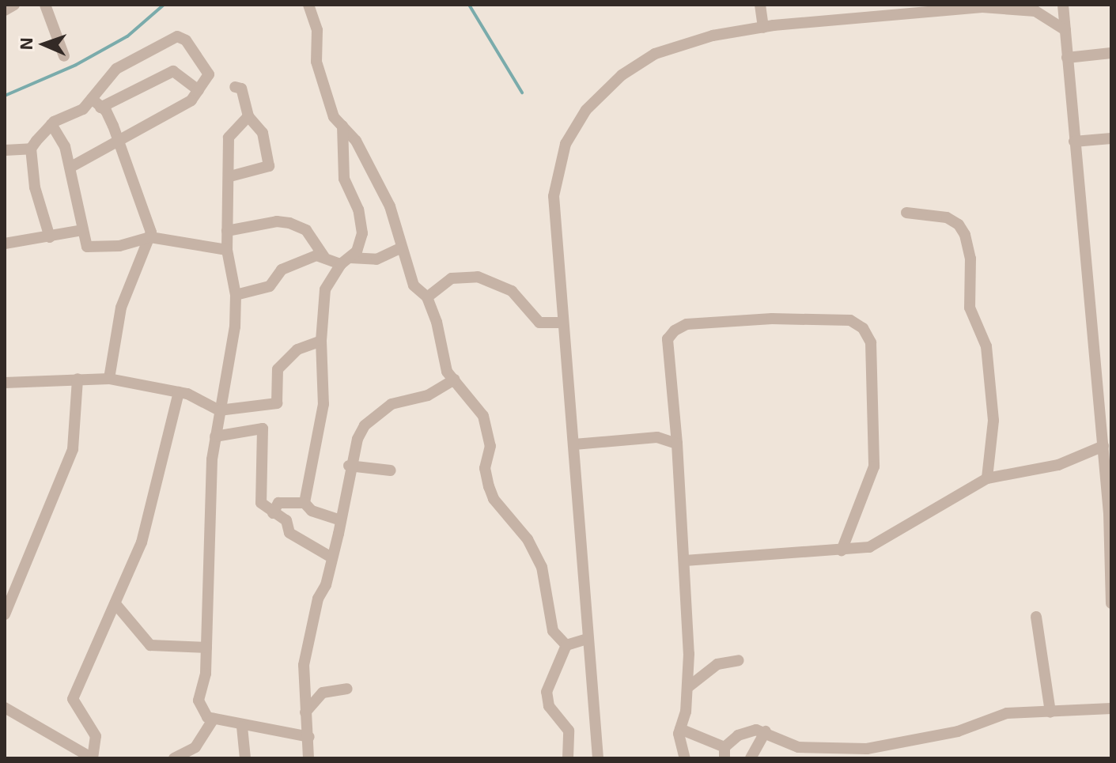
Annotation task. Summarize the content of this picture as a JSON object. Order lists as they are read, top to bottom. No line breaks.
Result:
{"north":"left"}
